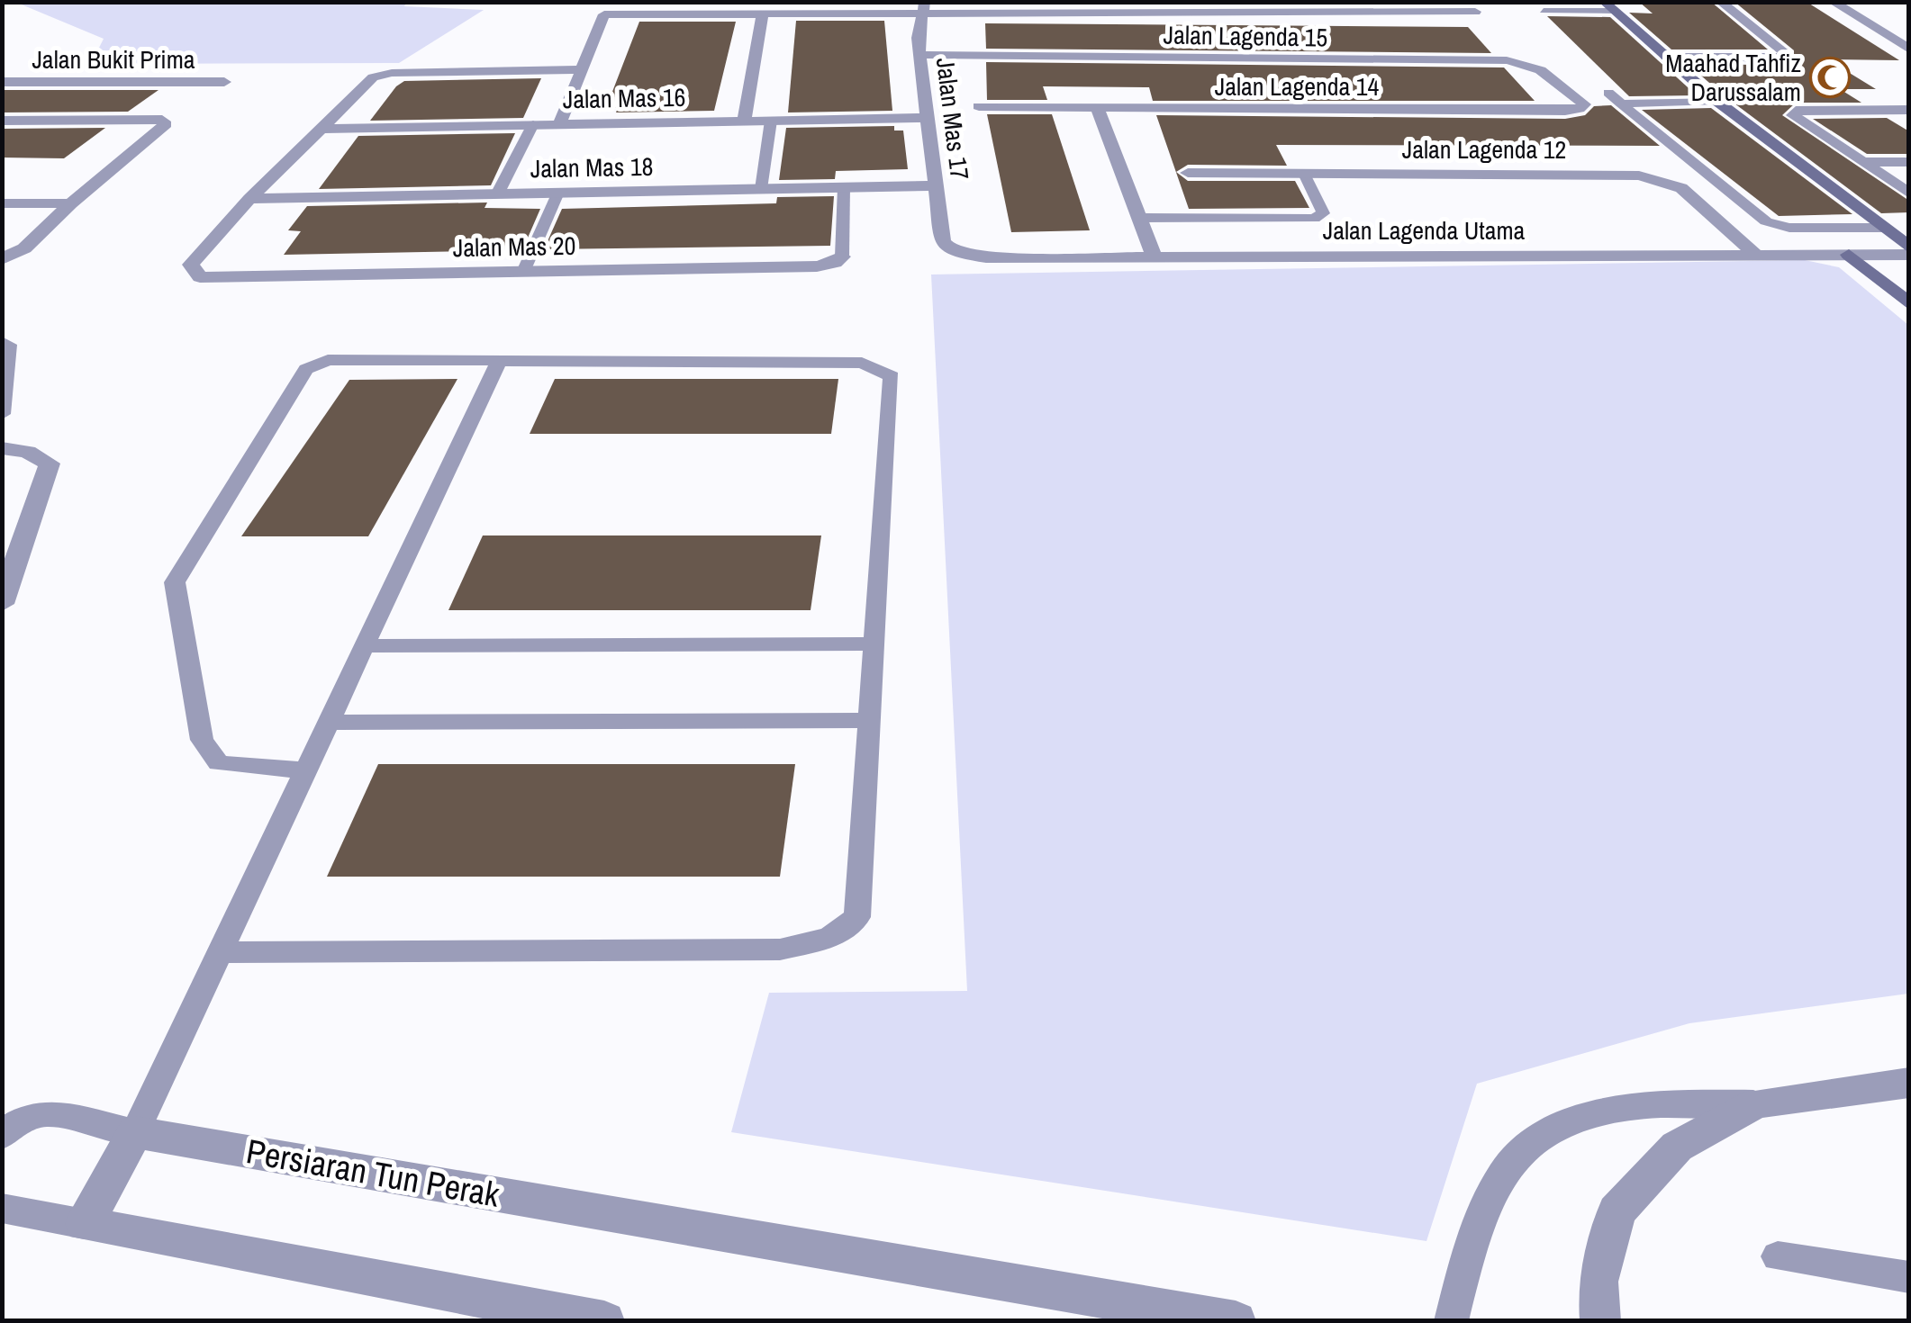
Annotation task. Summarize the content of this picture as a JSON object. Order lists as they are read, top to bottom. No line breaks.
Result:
{"streets":{"street":["Jalan Lagenda 15","Jalan Bukit Prima","Jalan Lagenda 14","Jalan Mas 16","Jalan Mas 17","Jalan Lagenda 12","Jalan Mas 18","Jalan Lagenda Utama","Jalan Mas 20","Persiaran Tun Perak"]},"crossings":[["Jalan Lagenda 15","Jalan Lagenda 14"],["Jalan Lagenda 15","Jalan Mas 17"],["Jalan Mas 16","Jalan Mas 17"],["Jalan Mas 17","Jalan Mas 18"],["Jalan Mas 17","Jalan Lagenda Utama"],["Jalan Lagenda 12","Jalan Lagenda Utama"],["Jalan Mas 18","Jalan Mas 20"]],"places":{"mosque":["Maahad Tahfiz Darussalam"]}}
